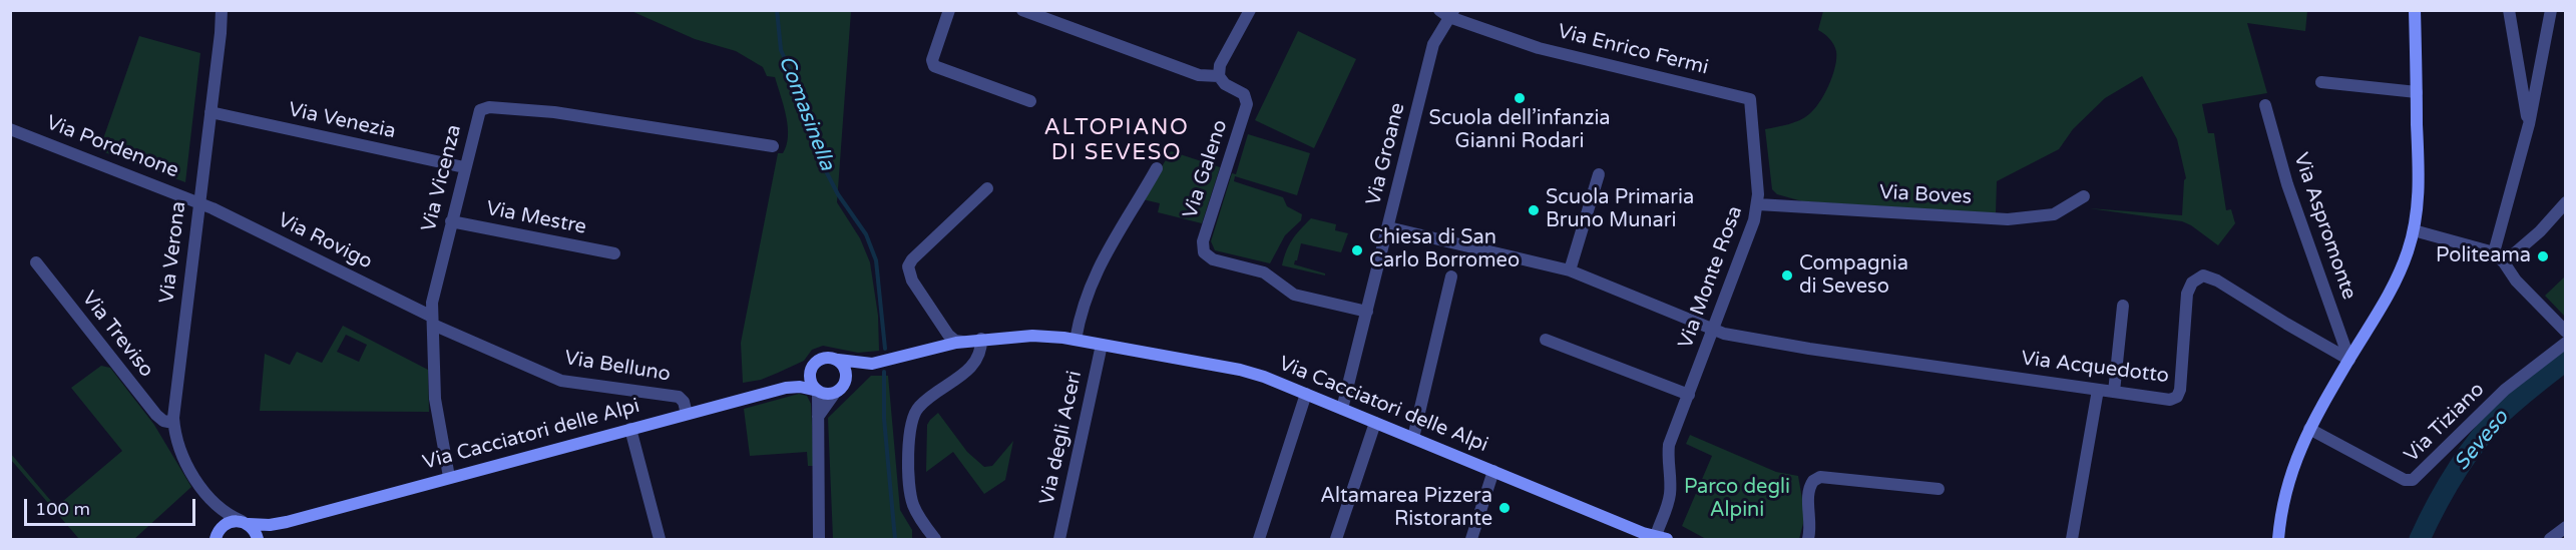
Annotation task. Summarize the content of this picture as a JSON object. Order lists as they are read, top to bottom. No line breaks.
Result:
{"streets":{"street":["Via Enrico Fermi","Via Venezia","Via Pordenone","Via Groane","Via Galeno","Via Vicenza","Via Boves","Via Mestre","Via Aspromonte","Via Rovigo","Via Verona","Via Monte Rosa","Via Treviso","Via Belluno","Via Acquedotto","Via Cacciatori delle Alpi","Via Tiziano","Via degli Aceri"]},"crossings":[["Via Enrico Fermi","Via Groane"],["Via Enrico Fermi","Via Monte Rosa"],["Via Venezia","Via Vicenza"],["Via Venezia","Via Verona"],["Via Pordenone","Via Rovigo"],["Via Pordenone","Via Verona"],["Via Groane","Via Galeno"],["Via Groane","Via Acquedotto"],["Via Groane","Via Cacciatori delle Alpi"],["Via Vicenza","Via Mestre"],["Via Vicenza","Via Rovigo"],["Via Vicenza","Via Belluno"],["Via Vicenza","Via Cacciatori delle Alpi"],["Via Boves","Via Monte Rosa"],["Via Aspromonte","Via Acquedotto"],["Via Rovigo","Via Verona"],["Via Rovigo","Via Belluno"],["Via Verona","Via Treviso"],["Via Verona","Via Cacciatori delle Alpi"],["Via Monte Rosa","Via Acquedotto"],["Via Monte Rosa","Via Cacciatori delle Alpi"],["Via Belluno","Via Cacciatori delle Alpi"],["Via Cacciatori delle Alpi","Via degli Aceri"]],"districts":["ALTOPIANO DI SEVESO"],"water":["Comasinella","Seveso"],"parks":["Parco degli Alpini"],"places":["Scuola dell’infanzia Gianni Rodari","Scuola Primaria Bruno Munari","Chiesa di San Carlo Borromeo","Politeama","Compagnia di Seveso","Altamarea Pizzera Ristorante"],"scale_bar":"100 m"}
